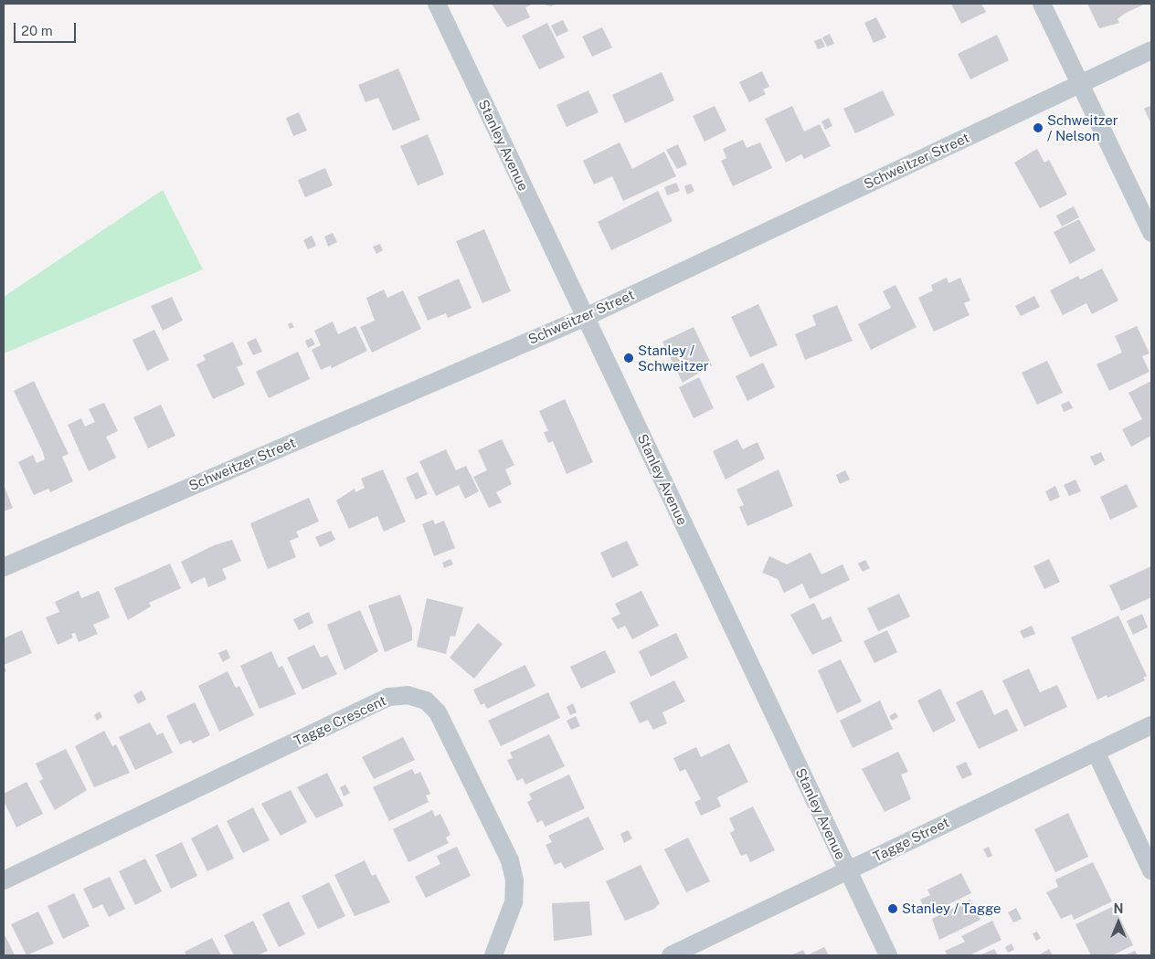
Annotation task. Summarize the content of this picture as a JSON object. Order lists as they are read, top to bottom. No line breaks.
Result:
{"streets":{"street":["Stanley Avenue","Schweitzer Street","Tagge Crescent","Tagge Street"]},"crossings":[["Stanley Avenue","Schweitzer Street"],["Stanley Avenue","Tagge Street"]],"places":["Schweitzer / Nelson","Stanley / Schweitzer","Stanley / Tagge"],"scale_bar":"20 m","north":"top"}
